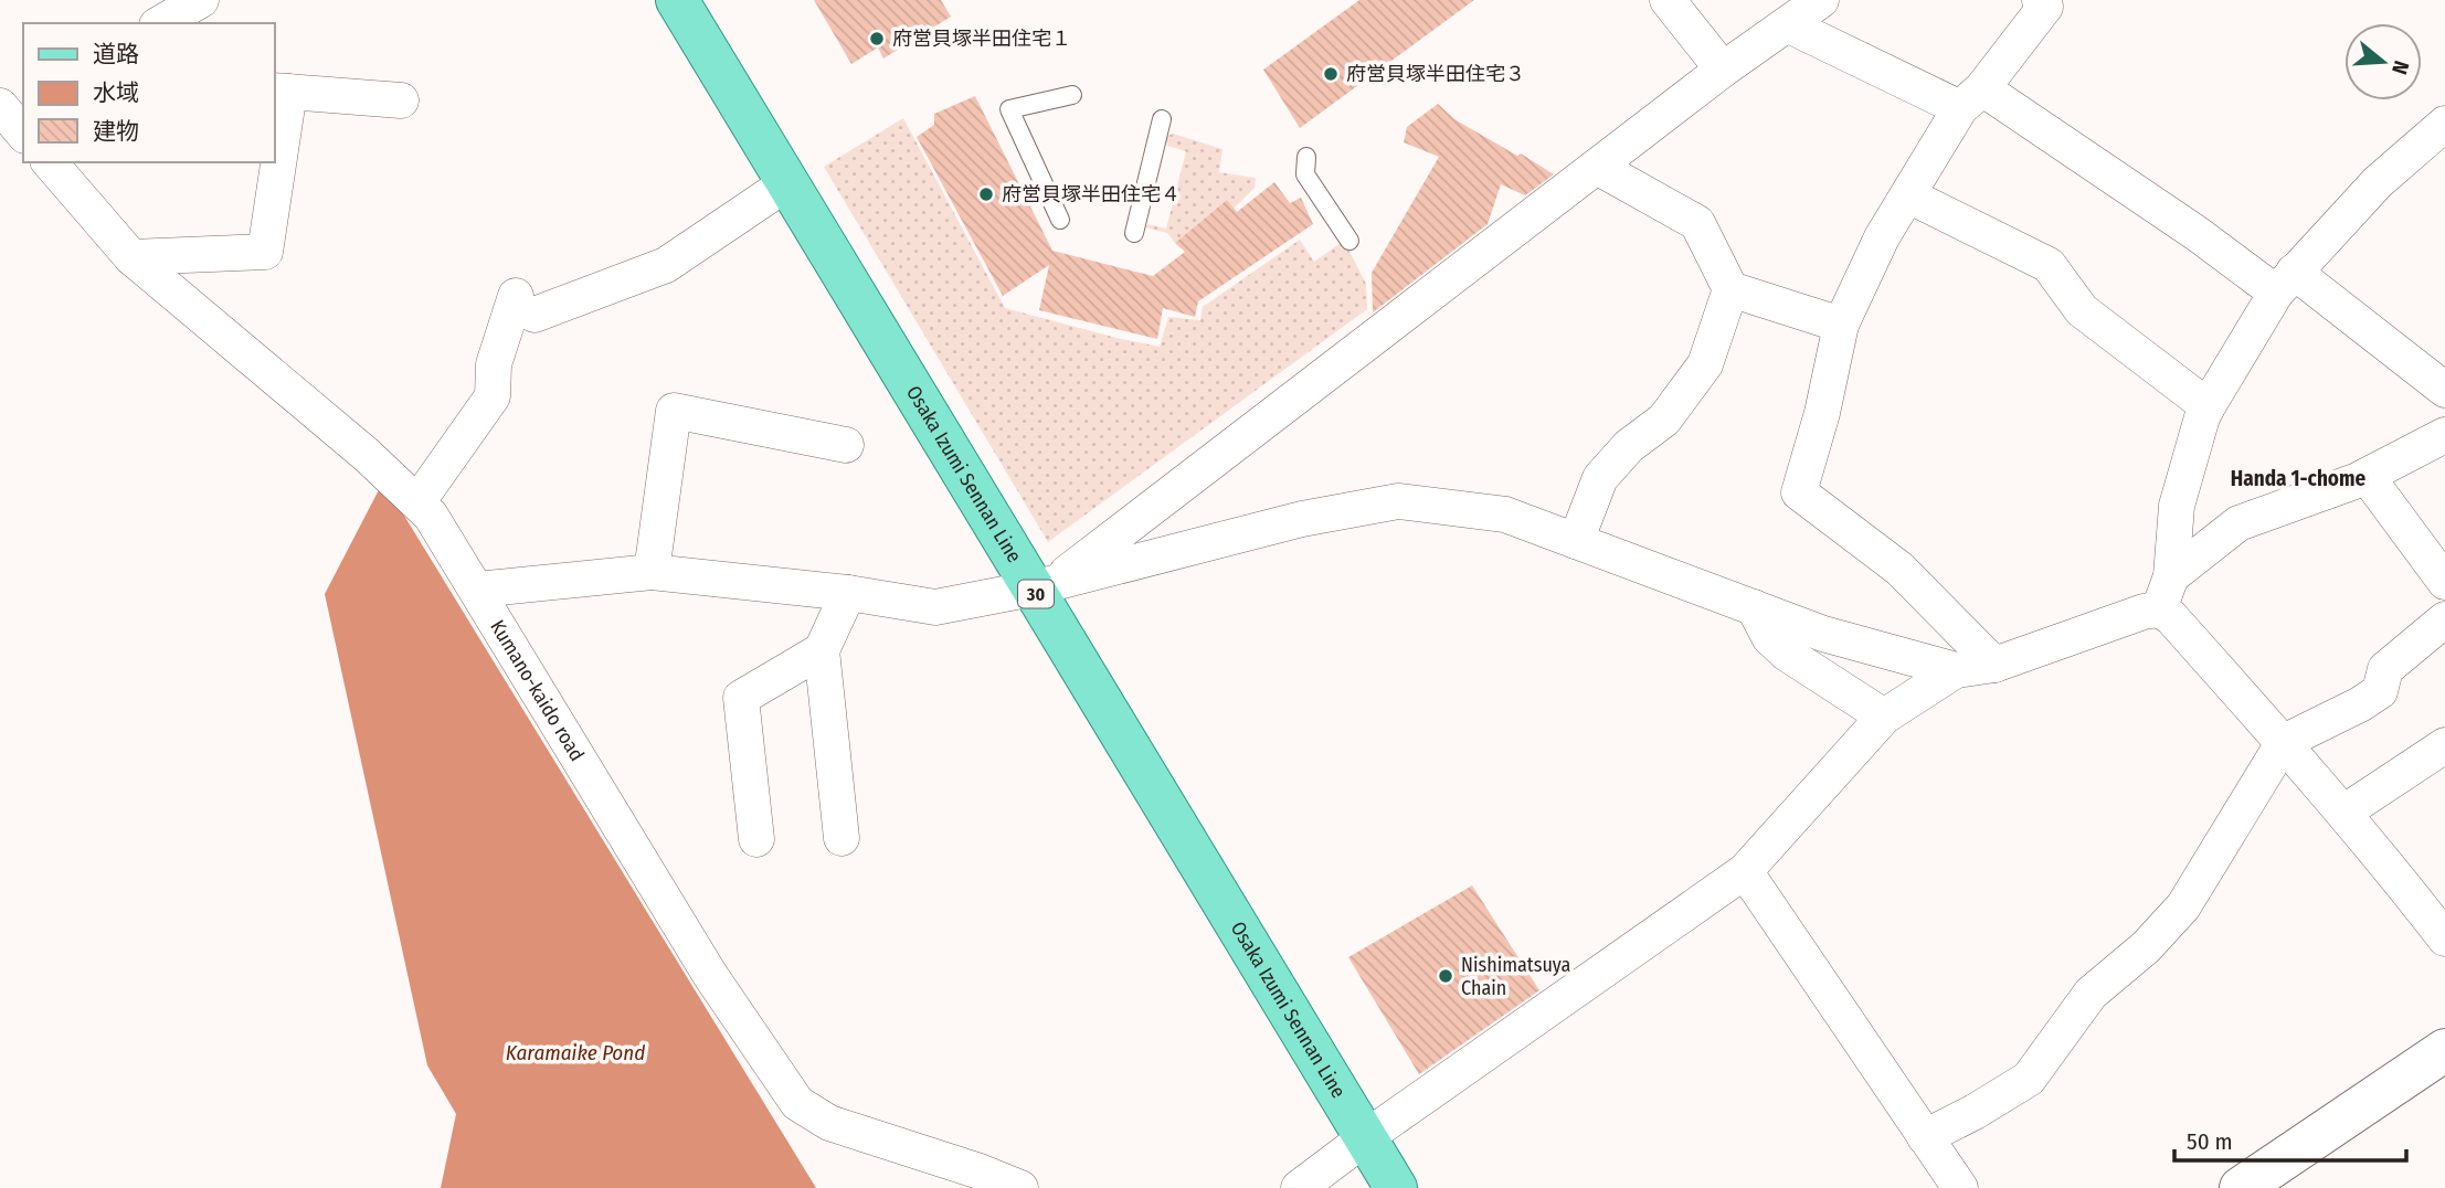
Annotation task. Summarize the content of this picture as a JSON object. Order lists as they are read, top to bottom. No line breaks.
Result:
{"streets":{"main road":["Osaka Izumi Sennan Line","30"],"street":["Kumano-kaido road"]},"districts":["Handa 1-chome"],"water":["Karamaike Pond"],"places":["府営貝塚半田住宅１","府営貝塚半田住宅３","府営貝塚半田住宅４","Nishimatsuya Chain"],"legend":["道路","水域","建物"],"scale_bar":"50 m","north":"right"}
